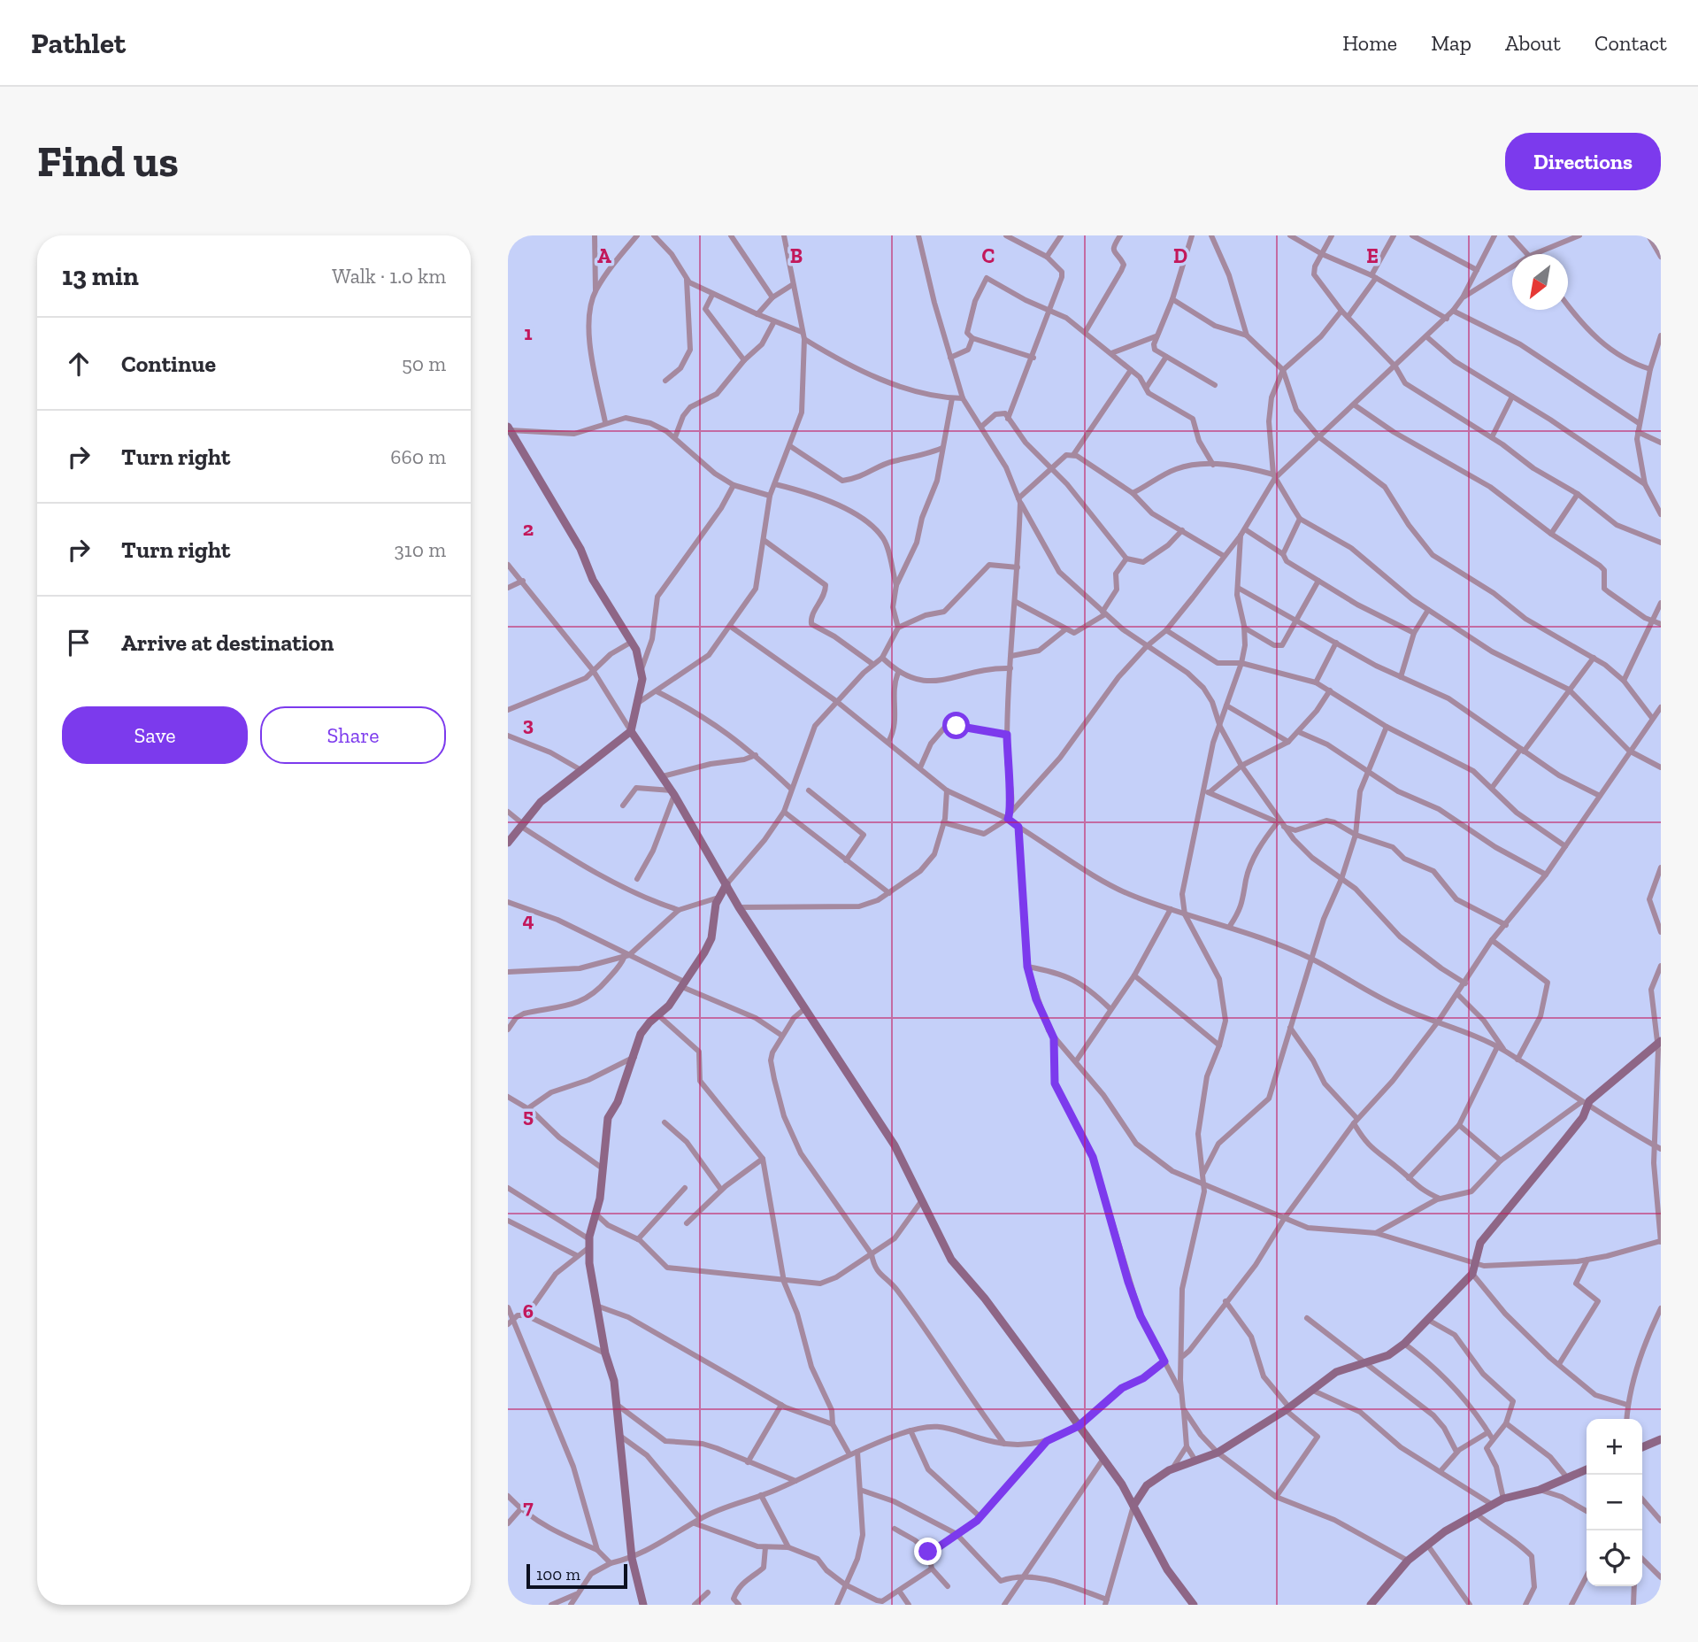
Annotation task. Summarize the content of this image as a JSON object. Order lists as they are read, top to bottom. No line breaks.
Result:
{"scale_bar":"100 m","north":"bottom left","page":{"header":"Pathlet","nav":["Home","Map","About","Contact"],"buttons":["Directions",["Save","Share"]],"title":"Find us","heading":["13 min","Walk · 1.0 km"],"list":[["Continue","50 m"],["Turn right","660 m"],["Turn right","310 m"],"Arrive at destination"],"map_buttons":["+","−"],"scale":"100 m"},"grid":{"columns":["A","B","C","D","E"],"rows":["1","2","3","4","5","6","7"]}}
